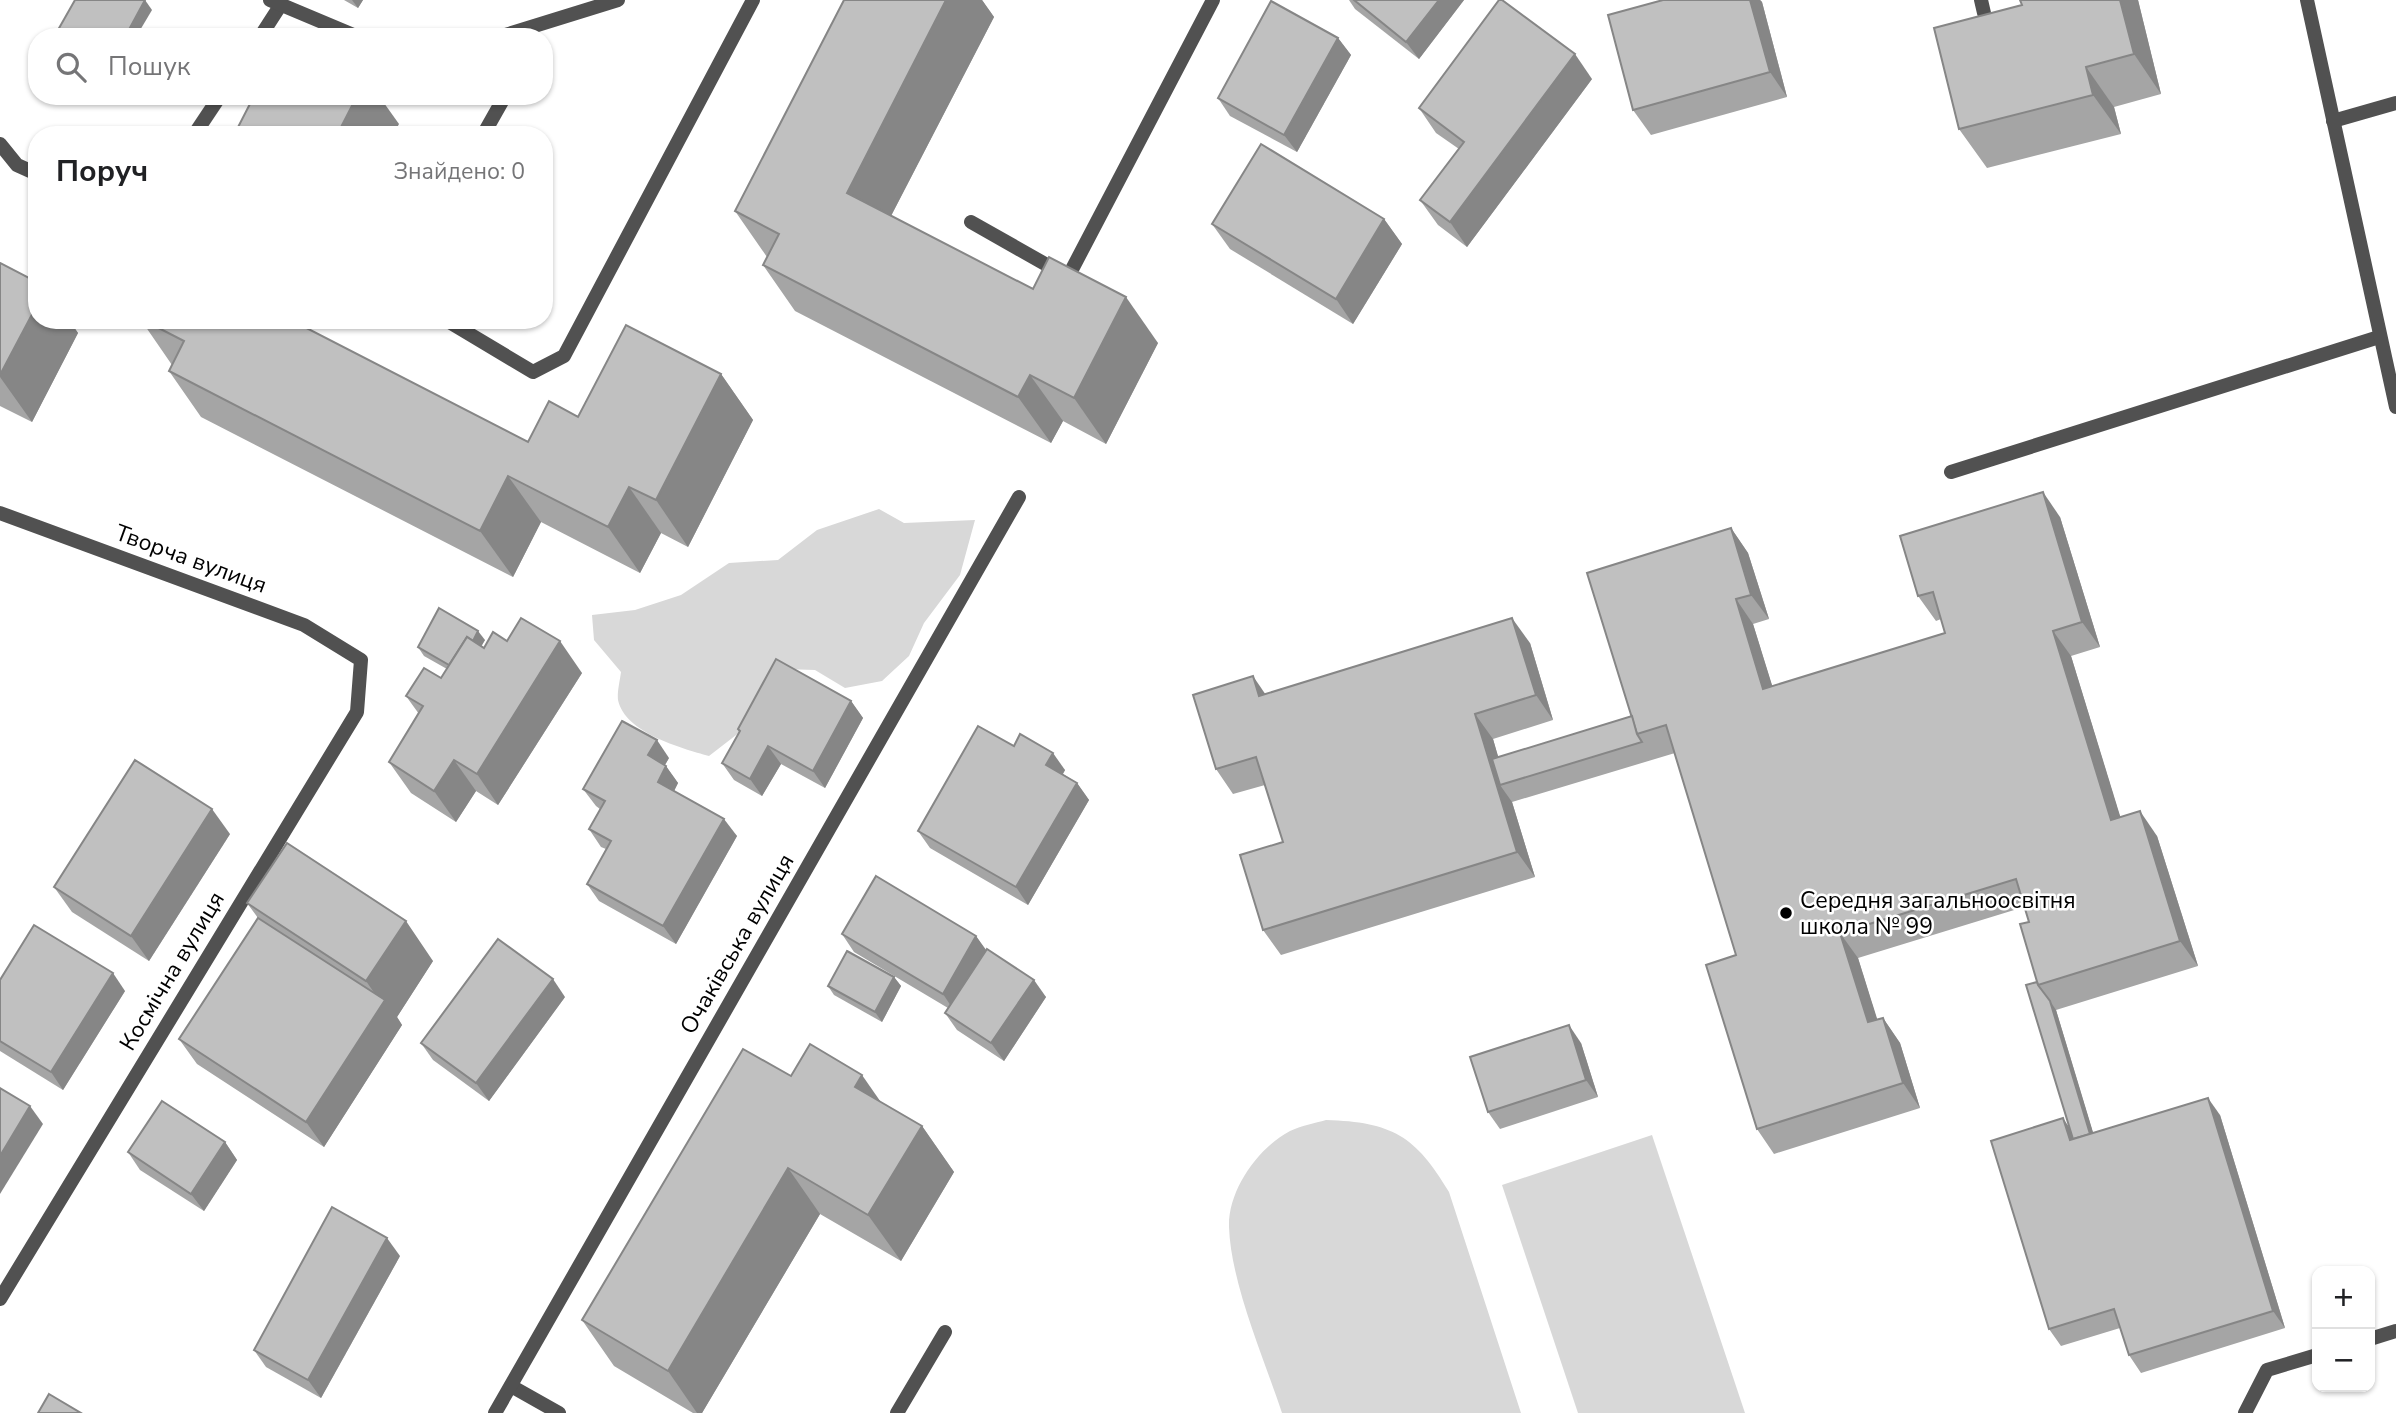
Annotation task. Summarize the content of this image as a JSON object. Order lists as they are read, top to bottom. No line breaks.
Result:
{"streets":{"street":["Творча вулиця","Очаківська вулиця","Космічна вулиця"]},"crossings":[["Творча вулиця","Космічна вулиця"]],"places":["Середня загальноосвітня школа № 99"],"page":{"search":"Пошук","heading":["Поруч","Знайдено: 0"],"map_buttons":["+","−"]}}
